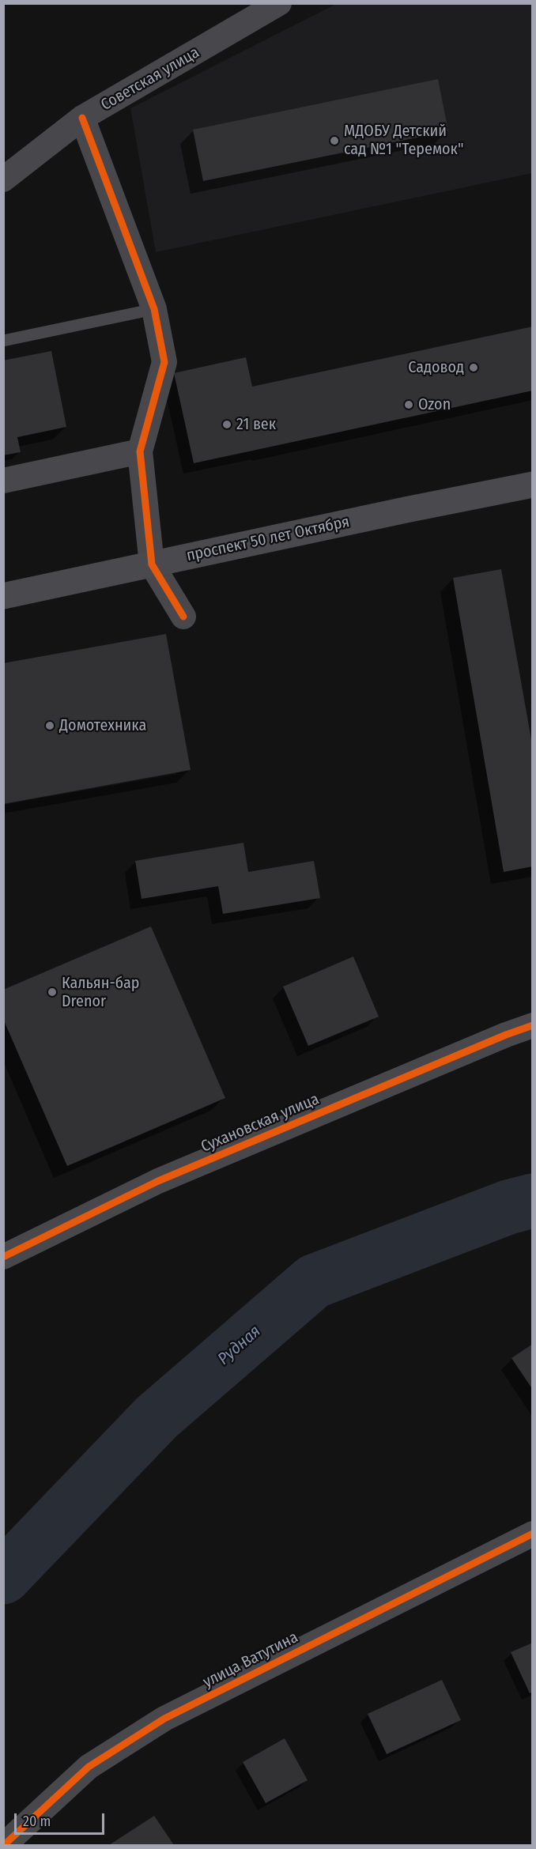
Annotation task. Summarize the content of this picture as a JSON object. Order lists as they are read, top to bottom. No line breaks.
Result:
{"streets":{"main road":["проспект 50 лет Октября"],"street":["Советская улица","Сухановская улица","улица Ватутина"]},"water":["Рудная"],"places":["МДОБУ Детский сад №1 \"Теремок\"","Садовод","Ozon","21 век","Домотехника","Кальян-бар Drenor"],"scale_bar":"20 m"}
